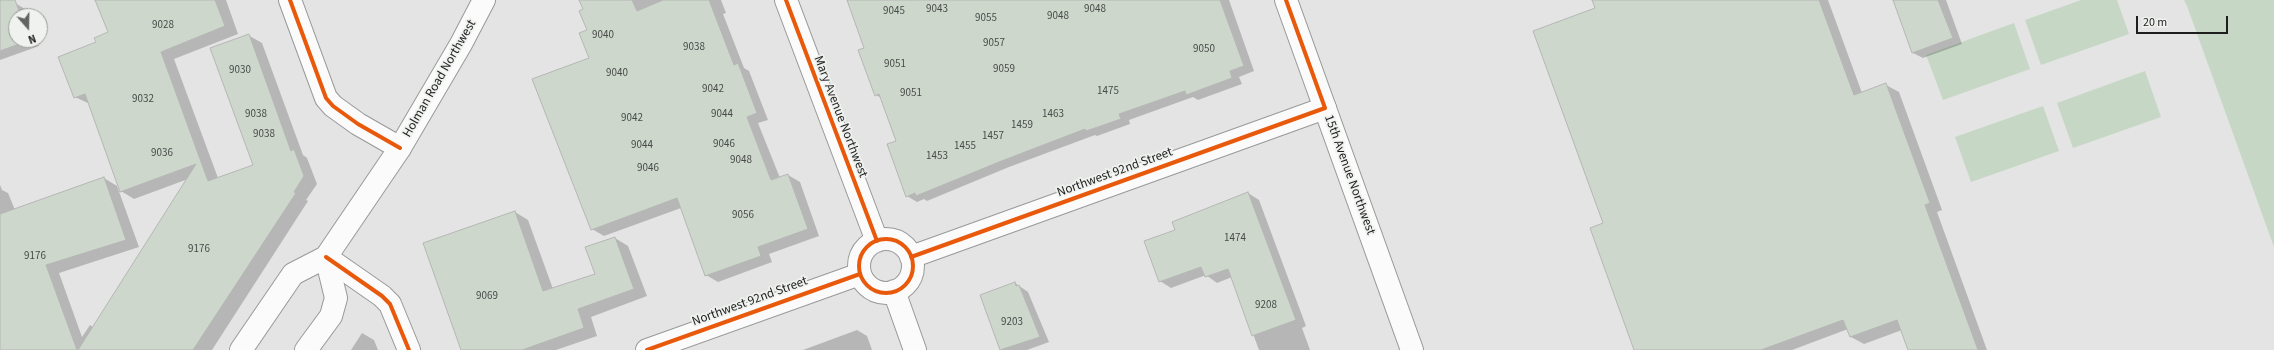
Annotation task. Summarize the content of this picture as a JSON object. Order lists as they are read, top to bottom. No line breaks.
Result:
{"streets":{"street":["Holman Road Northwest","Mary Avenue Northwest","Northwest 92nd Street","15th Avenue Northwest"]},"crossings":[["Mary Avenue Northwest","Northwest 92nd Street"],["Northwest 92nd Street","15th Avenue Northwest"]],"house_numbers":["9043","9048","9045","9048","9055","9028","9040","9057","9038","9050","9051","9059","9030","9040","9042","1475","9051","9032","9038","9044","1463","9042","1459","9038","1457","9046","9044","1455","9036","1453","9048","9046","9056","1474","9176","9176","9069","9208","9203"],"scale_bar":"20 m","north":"bottom"}
